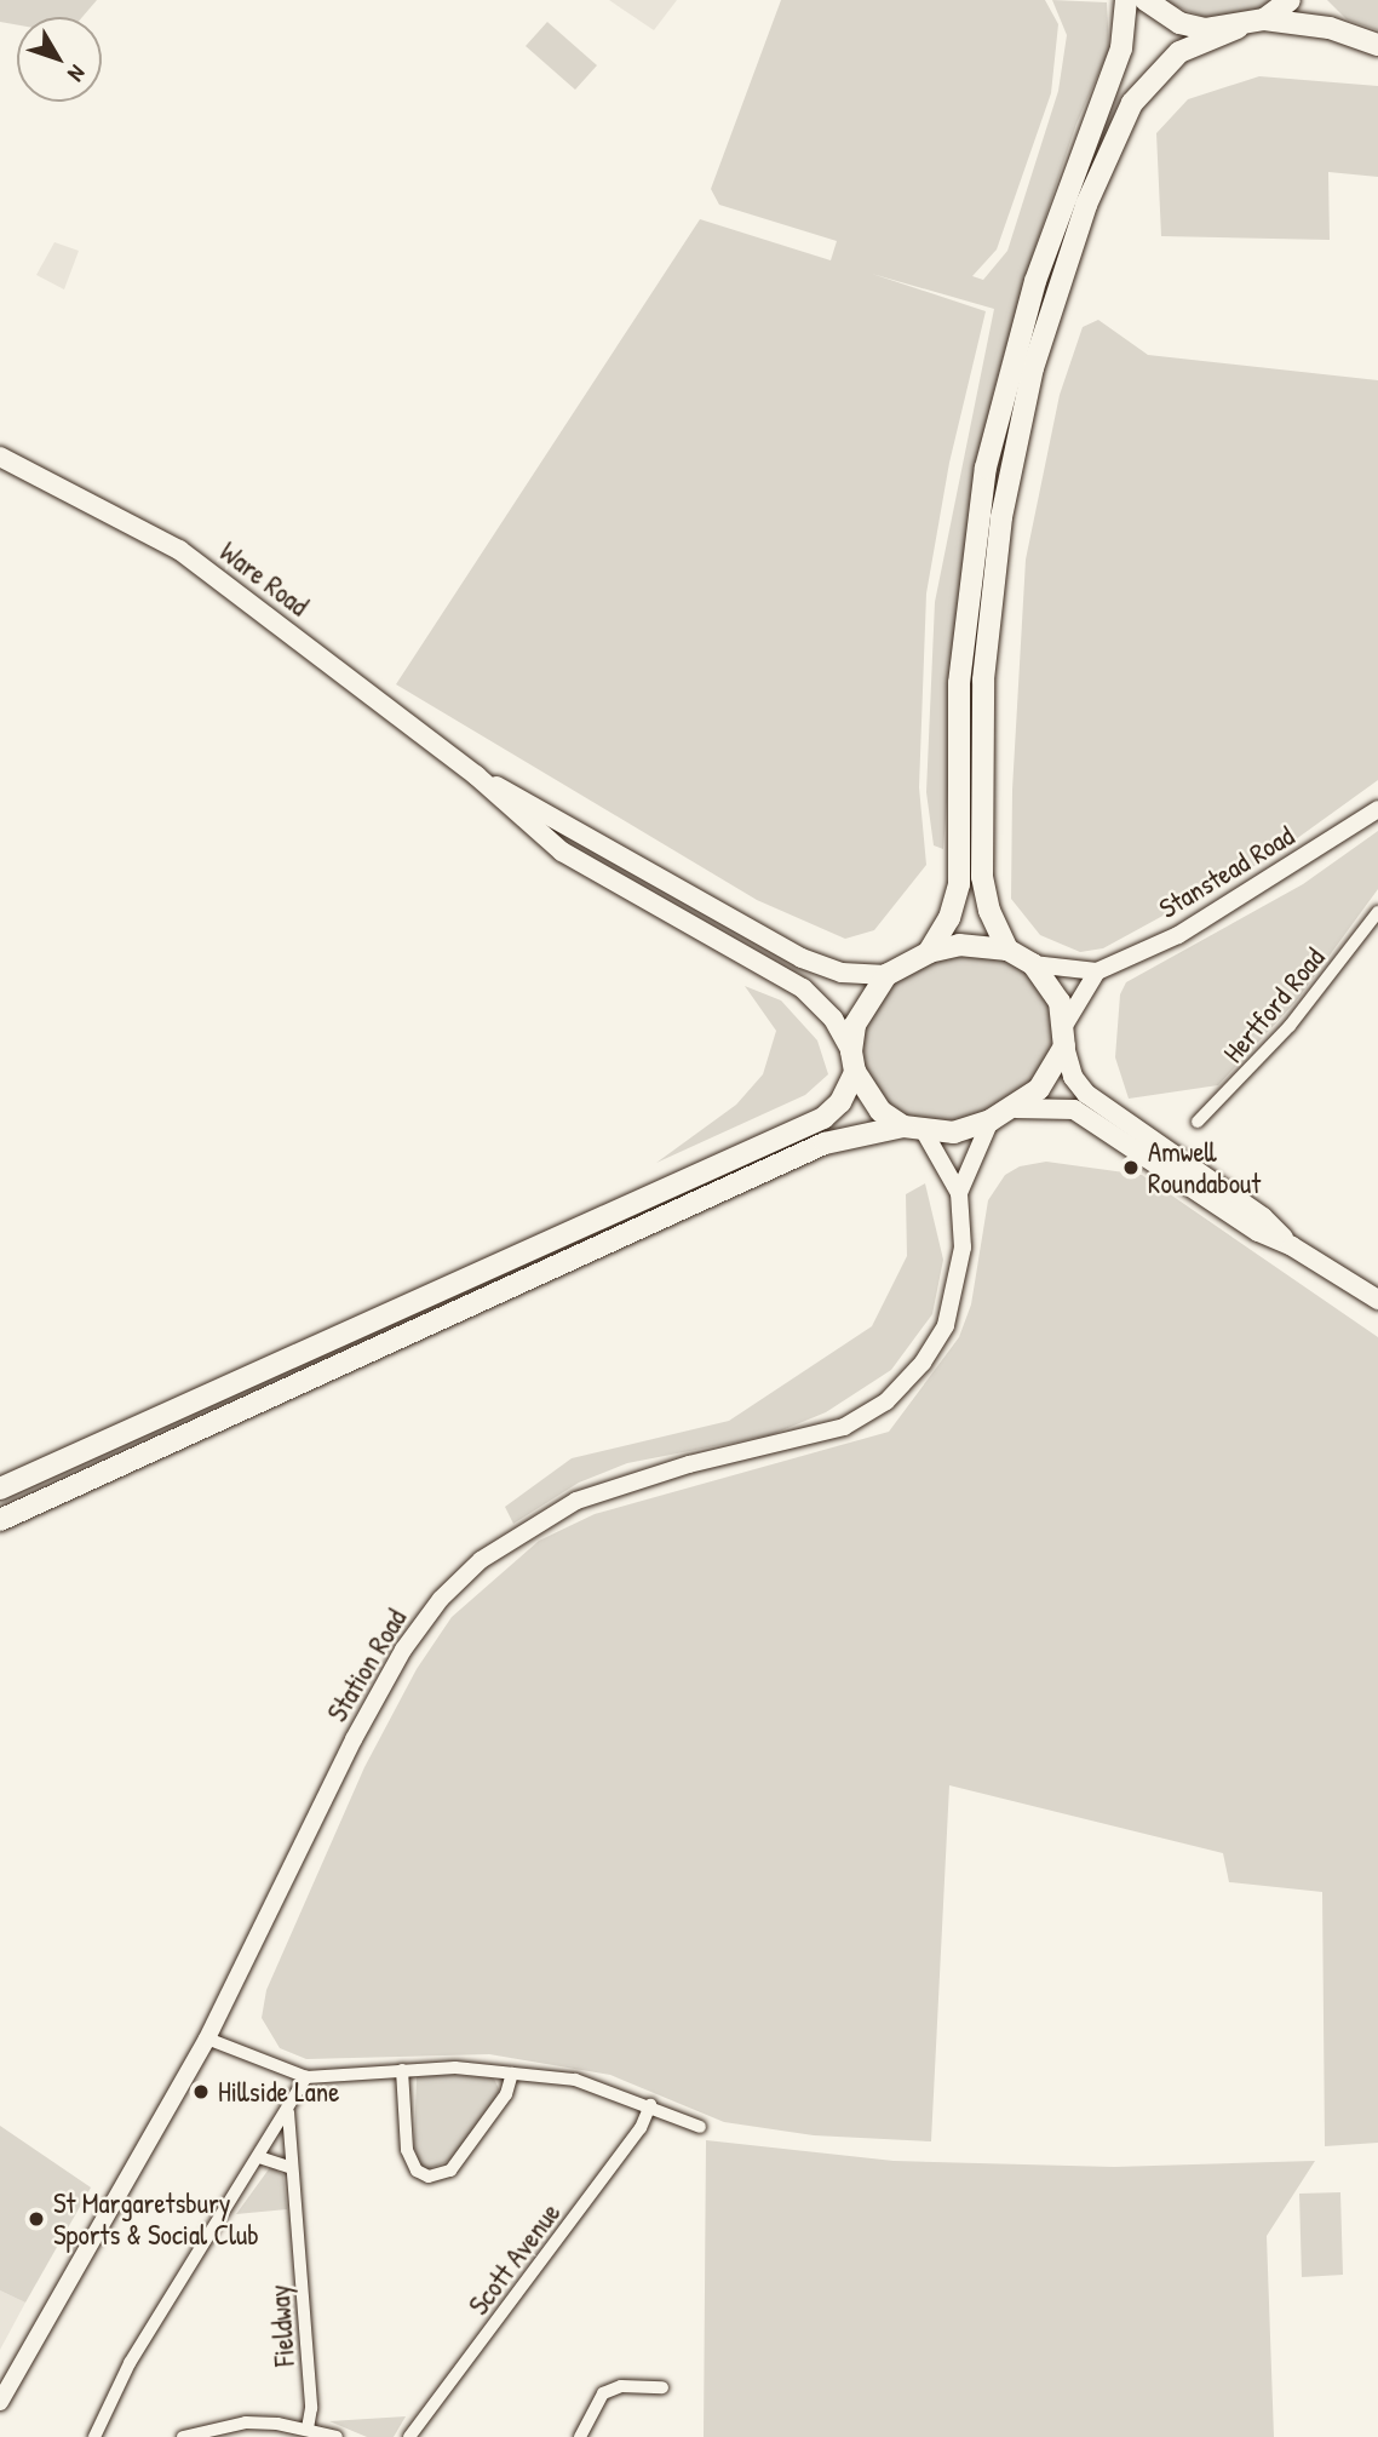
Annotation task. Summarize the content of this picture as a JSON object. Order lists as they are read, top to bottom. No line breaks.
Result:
{"streets":{"main road":["Ware Road","Stanstead Road","Station Road"],"street":["Hertford Road","Scott Avenue","Fieldway"]},"crossings":[["Ware Road","Station Road"]],"places":["Amwell Roundabout","Hillside Lane","St Margaretsbury Sports & Social Club"],"north":"bottom right"}
